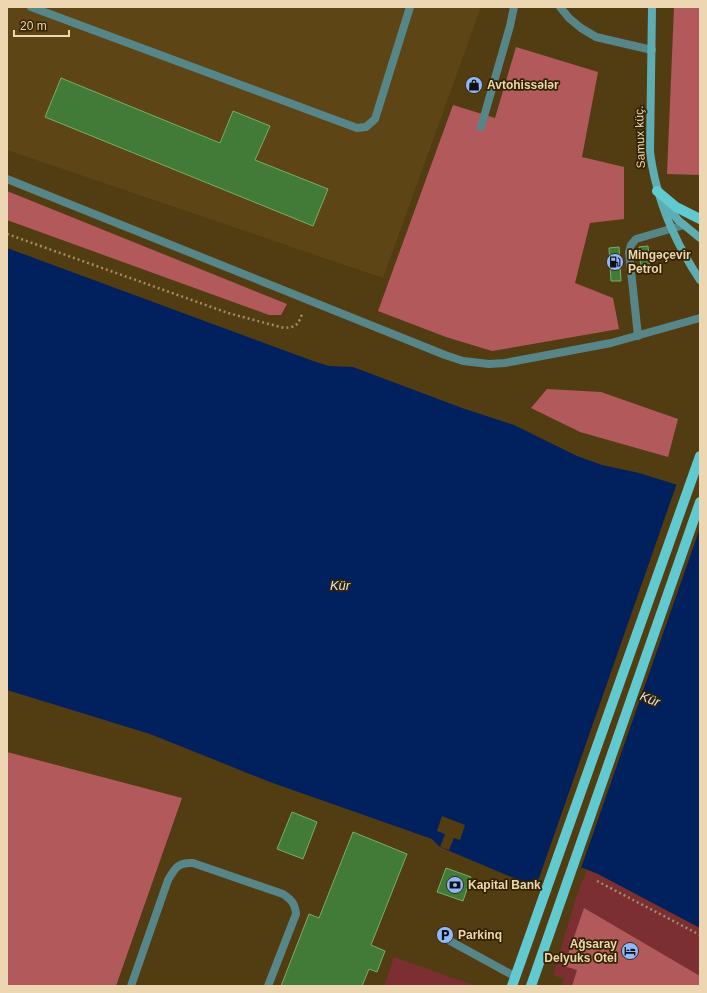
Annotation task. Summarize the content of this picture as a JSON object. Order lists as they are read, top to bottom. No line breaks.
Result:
{"streets":{"main road":["Samux küç."]},"water":["Kür"],"places":{"shop":["Avtohissələr"],"fuel station":["Mingəçevir Petrol"],"bank":["Kapital Bank"],"parking":["Parkinq"],"hotel":["Ağsaray Delyuks Otel"]},"scale_bar":"20 m"}
